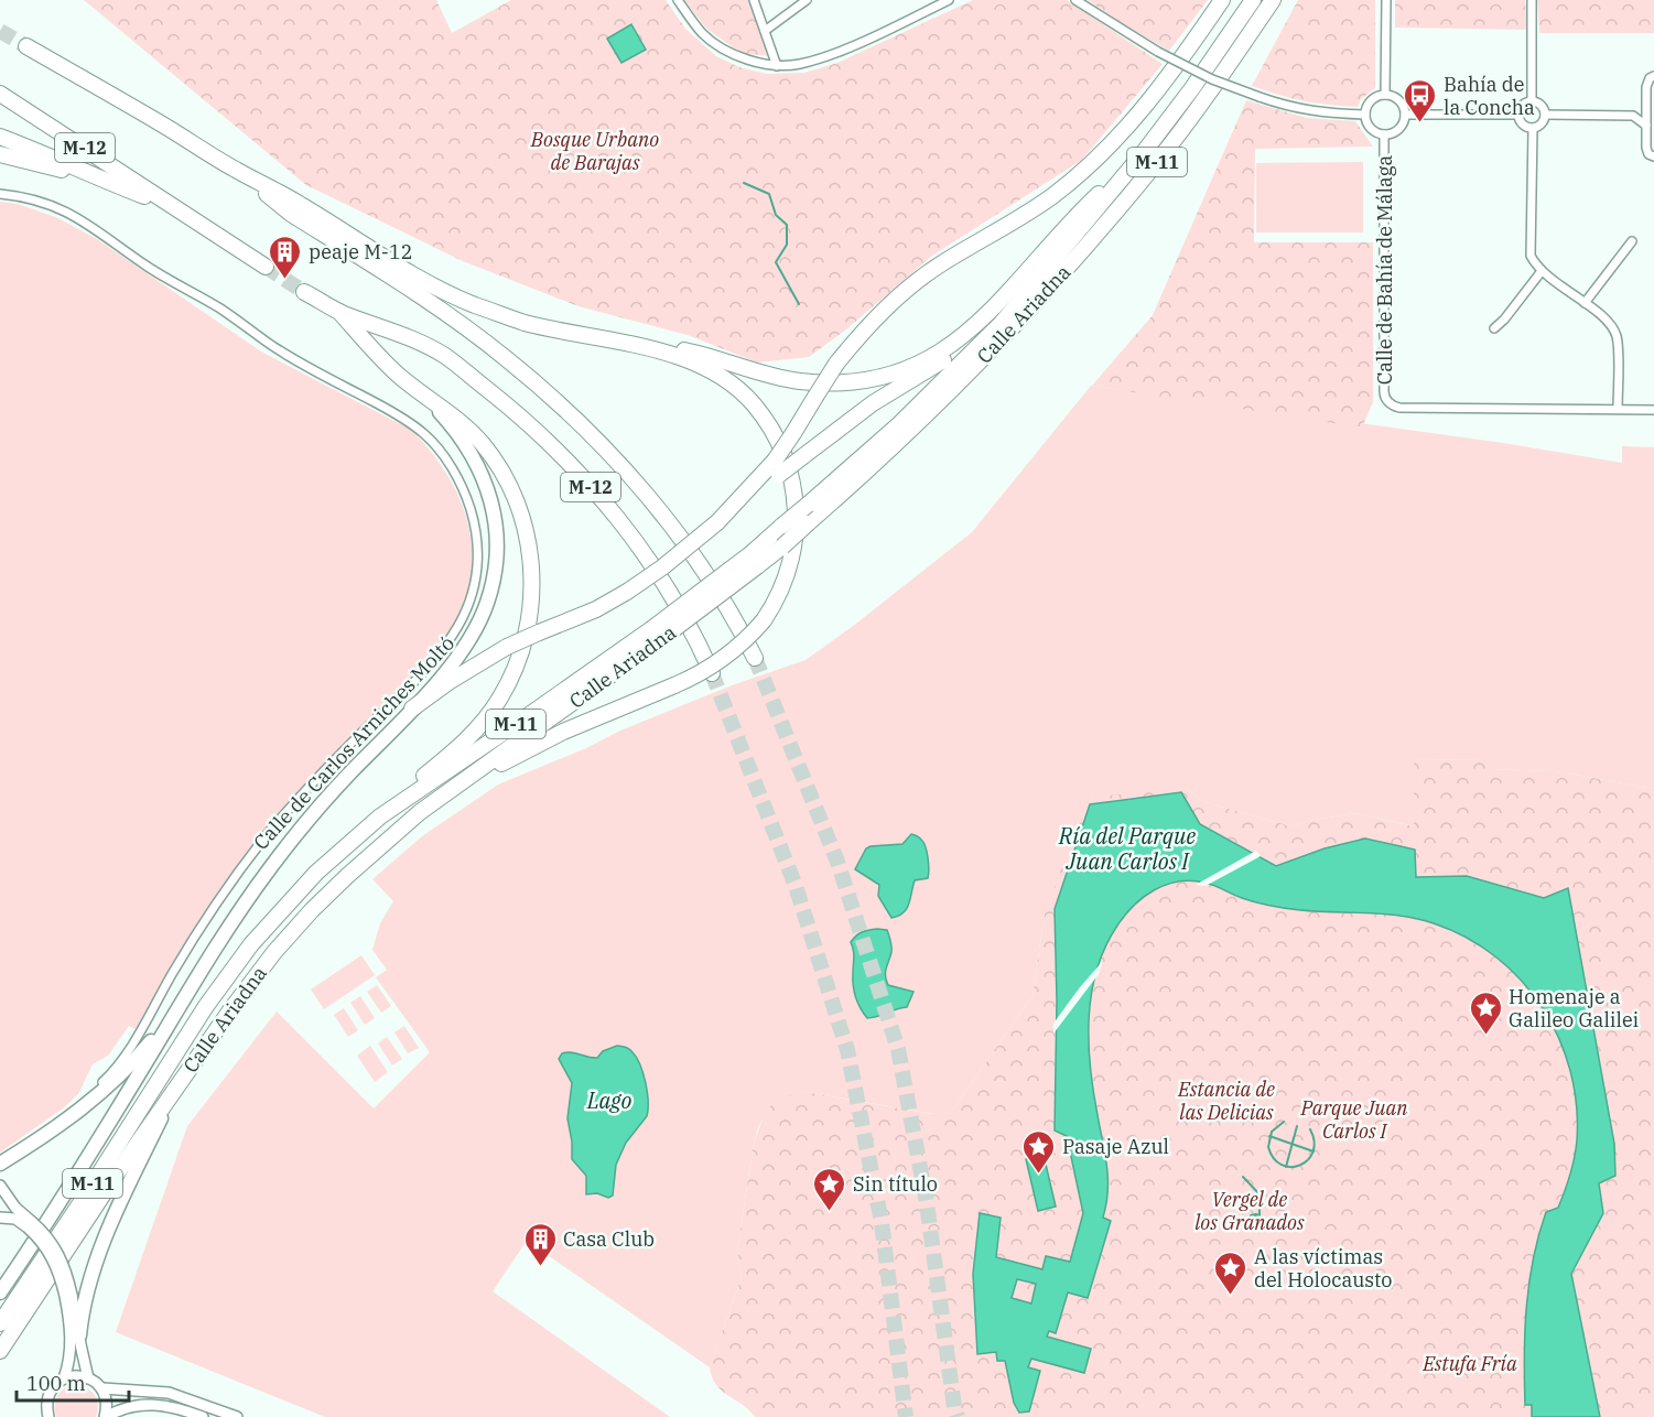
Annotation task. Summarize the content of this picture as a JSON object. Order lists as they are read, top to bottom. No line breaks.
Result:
{"streets":{"highway":["M-12","M-11","Calle Ariadna"],"street":["Calle de Bahía de Málaga","Calle de Carlos Arniches Moltó"]},"water":["Ría del Parque Juan Carlos I","Lago"],"parks":["Bosque Urbano de Barajas","Estancia de las Delicias","Parque Juan Carlos I","Vergel de los Granados","Estufa Fría"],"places":{"bus stop":["Bahía de la Concha"],"building":["peaje M-12","Casa Club"],"place":["Homenaje a Galileo Galilei","Pasaje Azul","Sin título","A las víctimas del Holocausto"]},"scale_bar":"100 m"}
